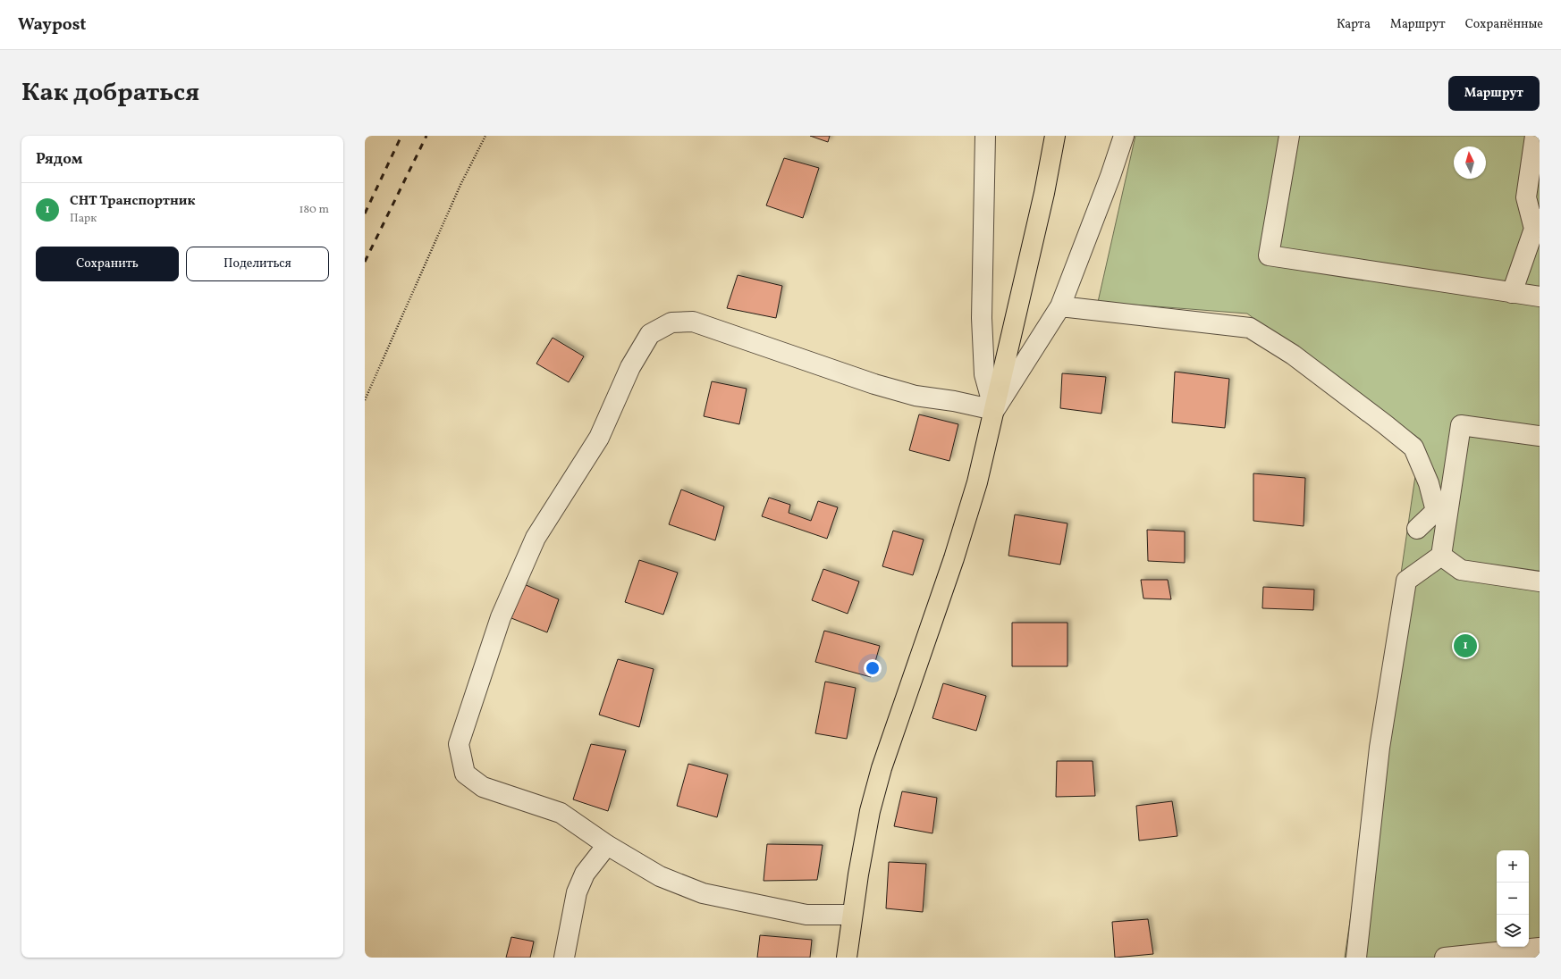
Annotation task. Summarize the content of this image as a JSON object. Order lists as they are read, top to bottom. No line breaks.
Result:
{"north":"top","page":{"header":"Waypost","nav":["Карта","Маршрут","Сохранённые"],"title":"Как добраться","buttons":["Маршрут",["Сохранить","Поделиться"]],"heading":"Рядом","list":[{"mark":"1","name":"СНТ Транспортник","note":"Парк","value":"180 m"}],"pins":"1","map_buttons":["+","−"]}}
